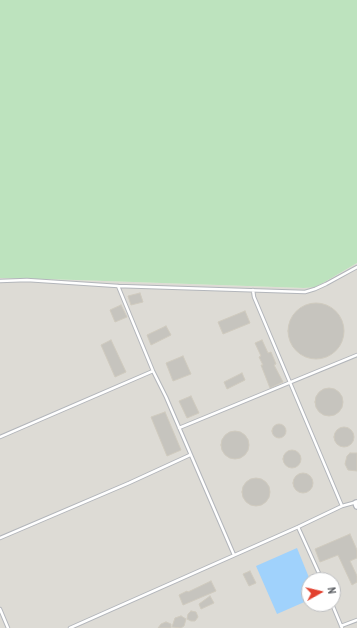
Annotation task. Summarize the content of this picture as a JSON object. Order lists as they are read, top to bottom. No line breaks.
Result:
{"north":"right"}
